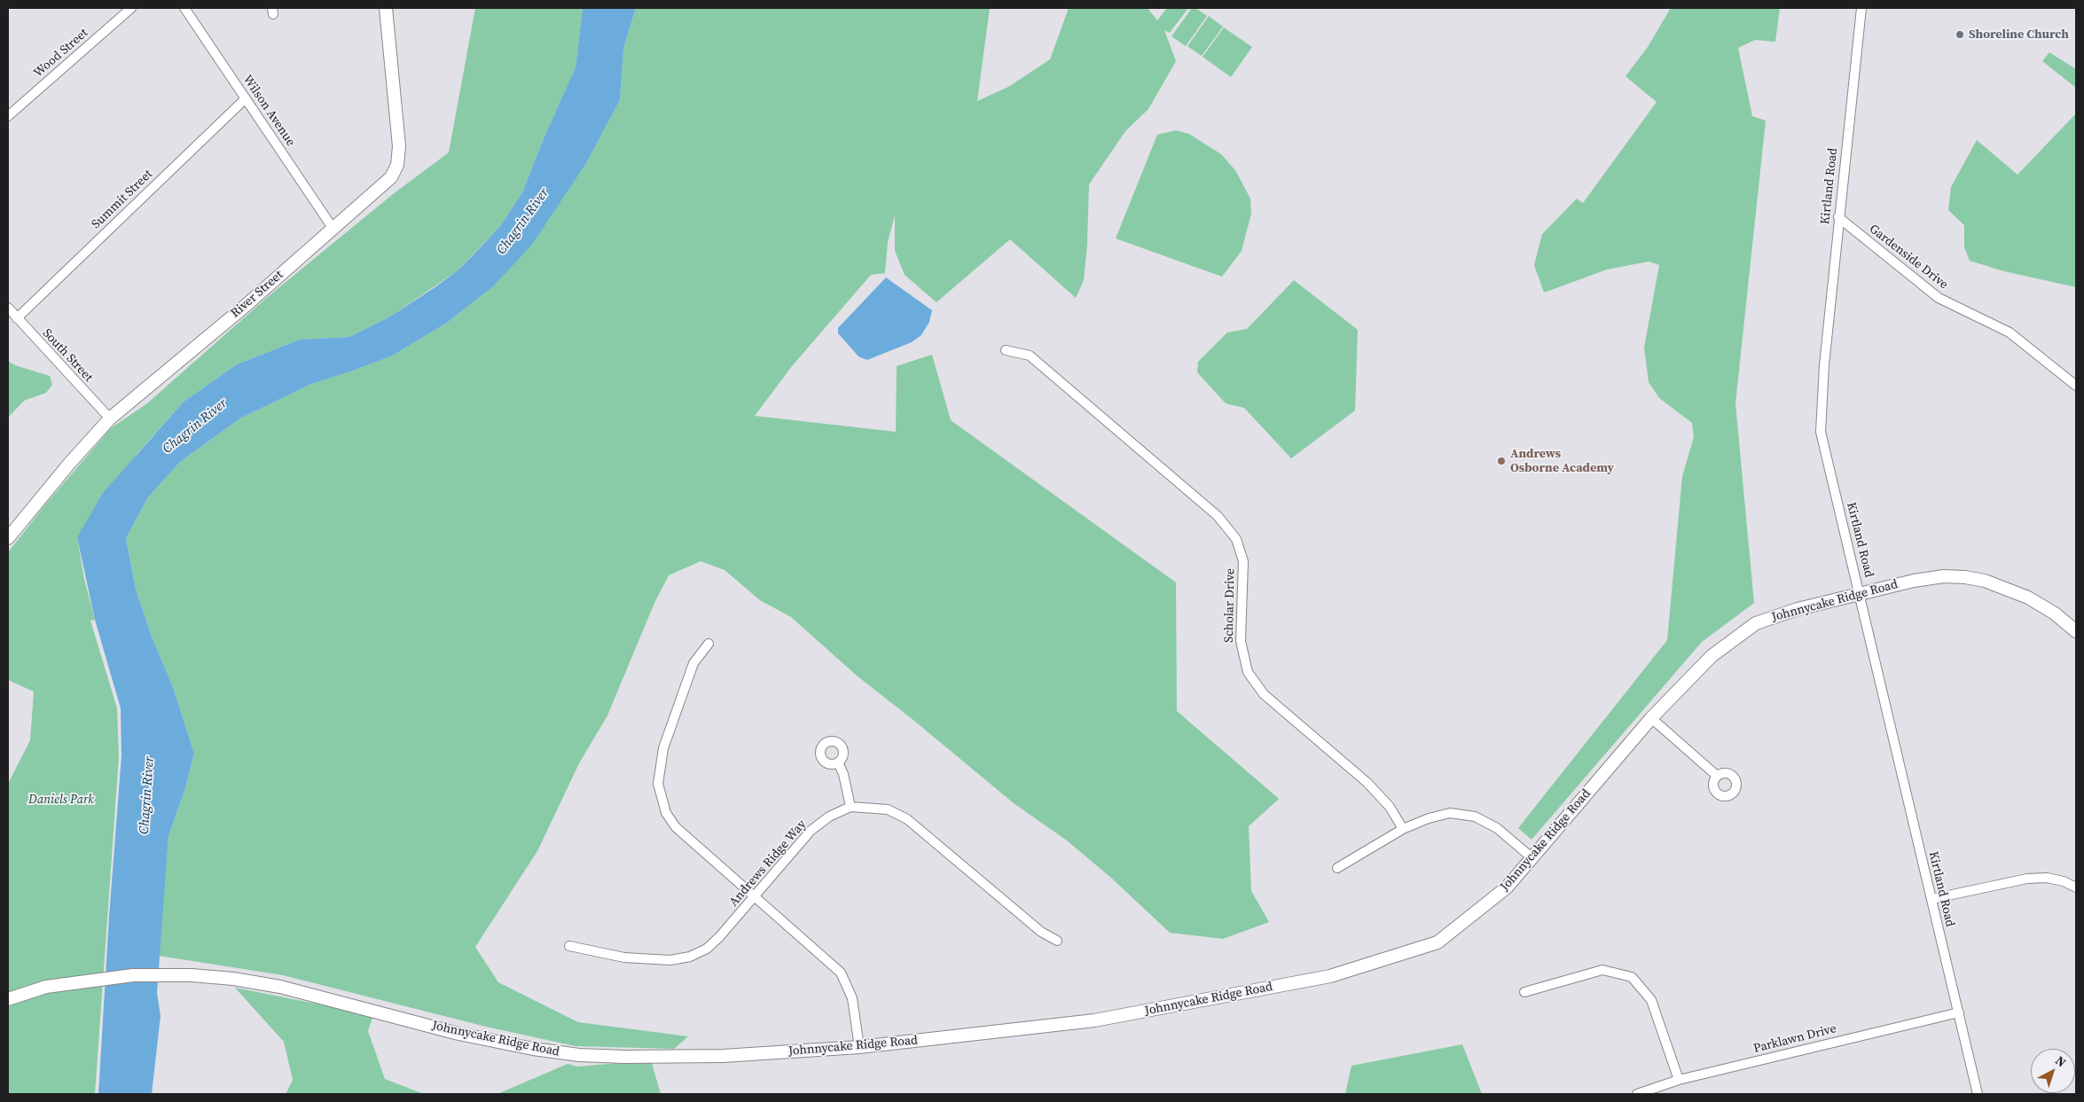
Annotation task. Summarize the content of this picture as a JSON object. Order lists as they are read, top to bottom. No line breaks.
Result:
{"streets":{"main road":["River Street","Johnnycake Ridge Road"],"street":["Wood Street","Wilson Avenue","Kirtland Road","Summit Street","Gardenside Drive","South Street","Scholar Drive","Andrews Ridge Way","Parklawn Drive"]},"crossings":[["Wilson Avenue","Summit Street"],["Wilson Avenue","River Street"],["Kirtland Road","Gardenside Drive"],["Kirtland Road","Johnnycake Ridge Road"],["Kirtland Road","Parklawn Drive"],["Summit Street","South Street"],["River Street","South Street"]],"water":["Chagrin River"],"parks":["Daniels Park"],"places":["Shoreline Church","Andrews Osborne Academy"],"north":"top right"}
